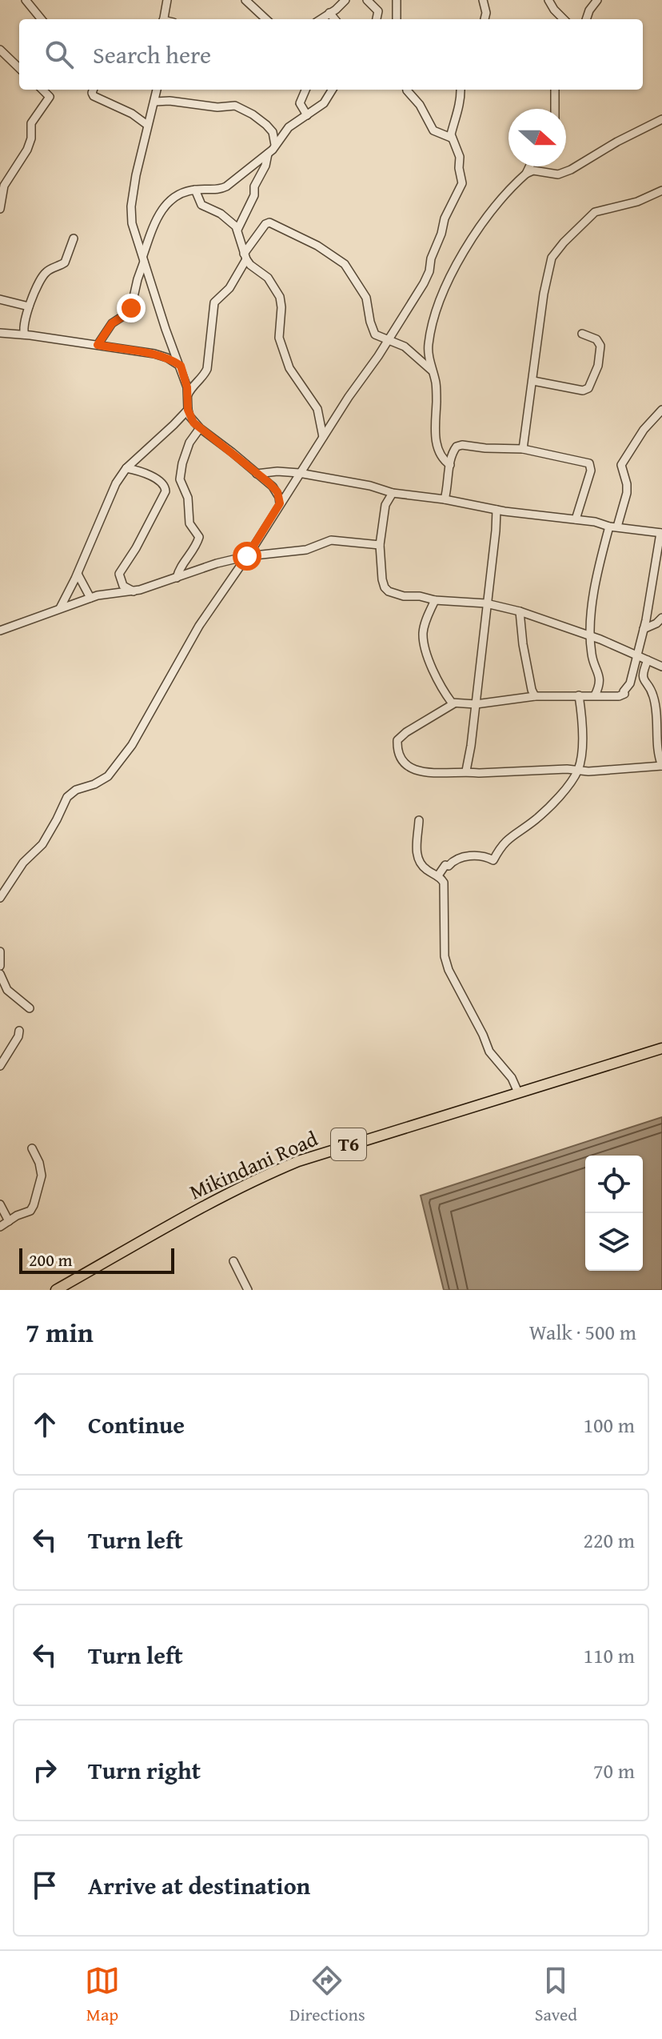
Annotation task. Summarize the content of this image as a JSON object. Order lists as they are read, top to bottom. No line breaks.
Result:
{"streets":{"highway":["T6","Mikindani Road"]},"scale_bar":"200 m","north":"right","page":{"search":"Search here","scale":"200 m","heading":["7 min","Walk · 500 m"],"list":[["Continue","100 m"],["Turn left","220 m"],["Turn left","110 m"],["Turn right","70 m"],"Arrive at destination"],"nav":["Map","Directions","Saved"]}}
